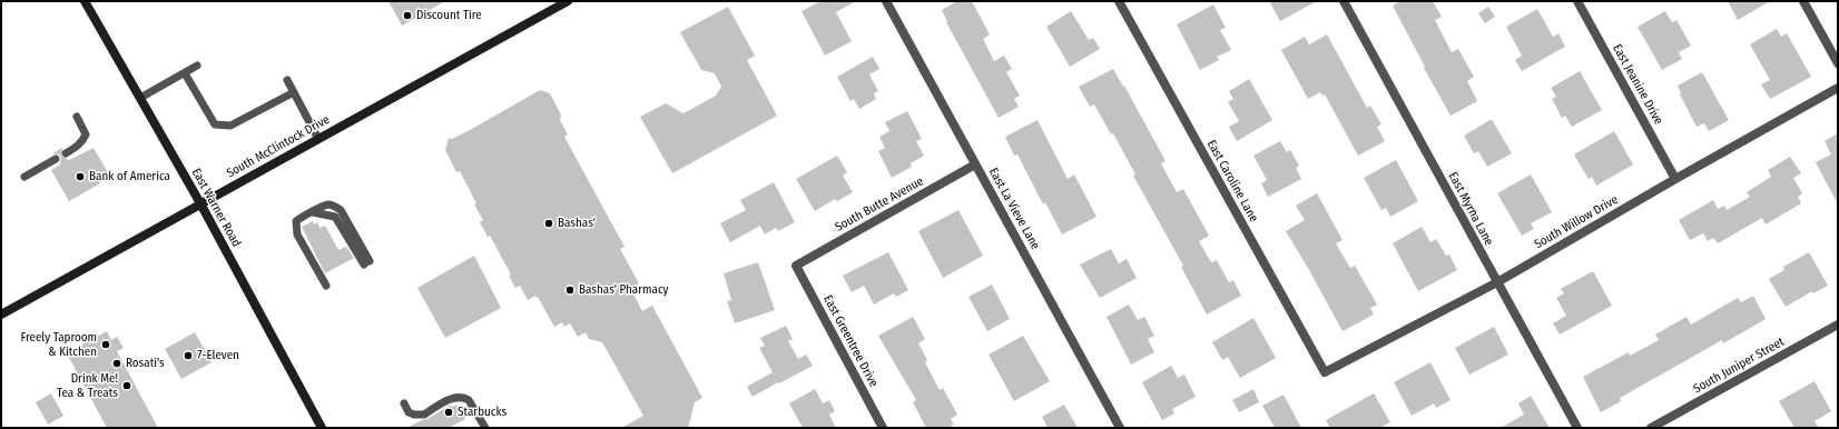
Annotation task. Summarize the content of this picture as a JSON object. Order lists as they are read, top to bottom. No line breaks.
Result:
{"streets":{"main road":["South McClintock Drive","East Warner Road"],"street":["East Jeanine Drive","East Caroline Lane","South Butte Avenue","East La Vieve Lane","East Myrna Lane","South Willow Drive","East Greentree Drive","South Juniper Street"]},"crossings":[["East Jeanine Drive","South Willow Drive"],["South McClintock Drive","East Warner Road"],["East Caroline Lane","South Willow Drive"],["South Butte Avenue","East La Vieve Lane"],["South Butte Avenue","East Greentree Drive"],["East Myrna Lane","South Willow Drive"]],"places":["Discount Tire","Bank of America","Bashas'","Bashas' Pharmacy","Freely Taproom & Kitchen","7-Eleven","Rosati's","Drink Me! Tea & Treats","Starbucks"]}
